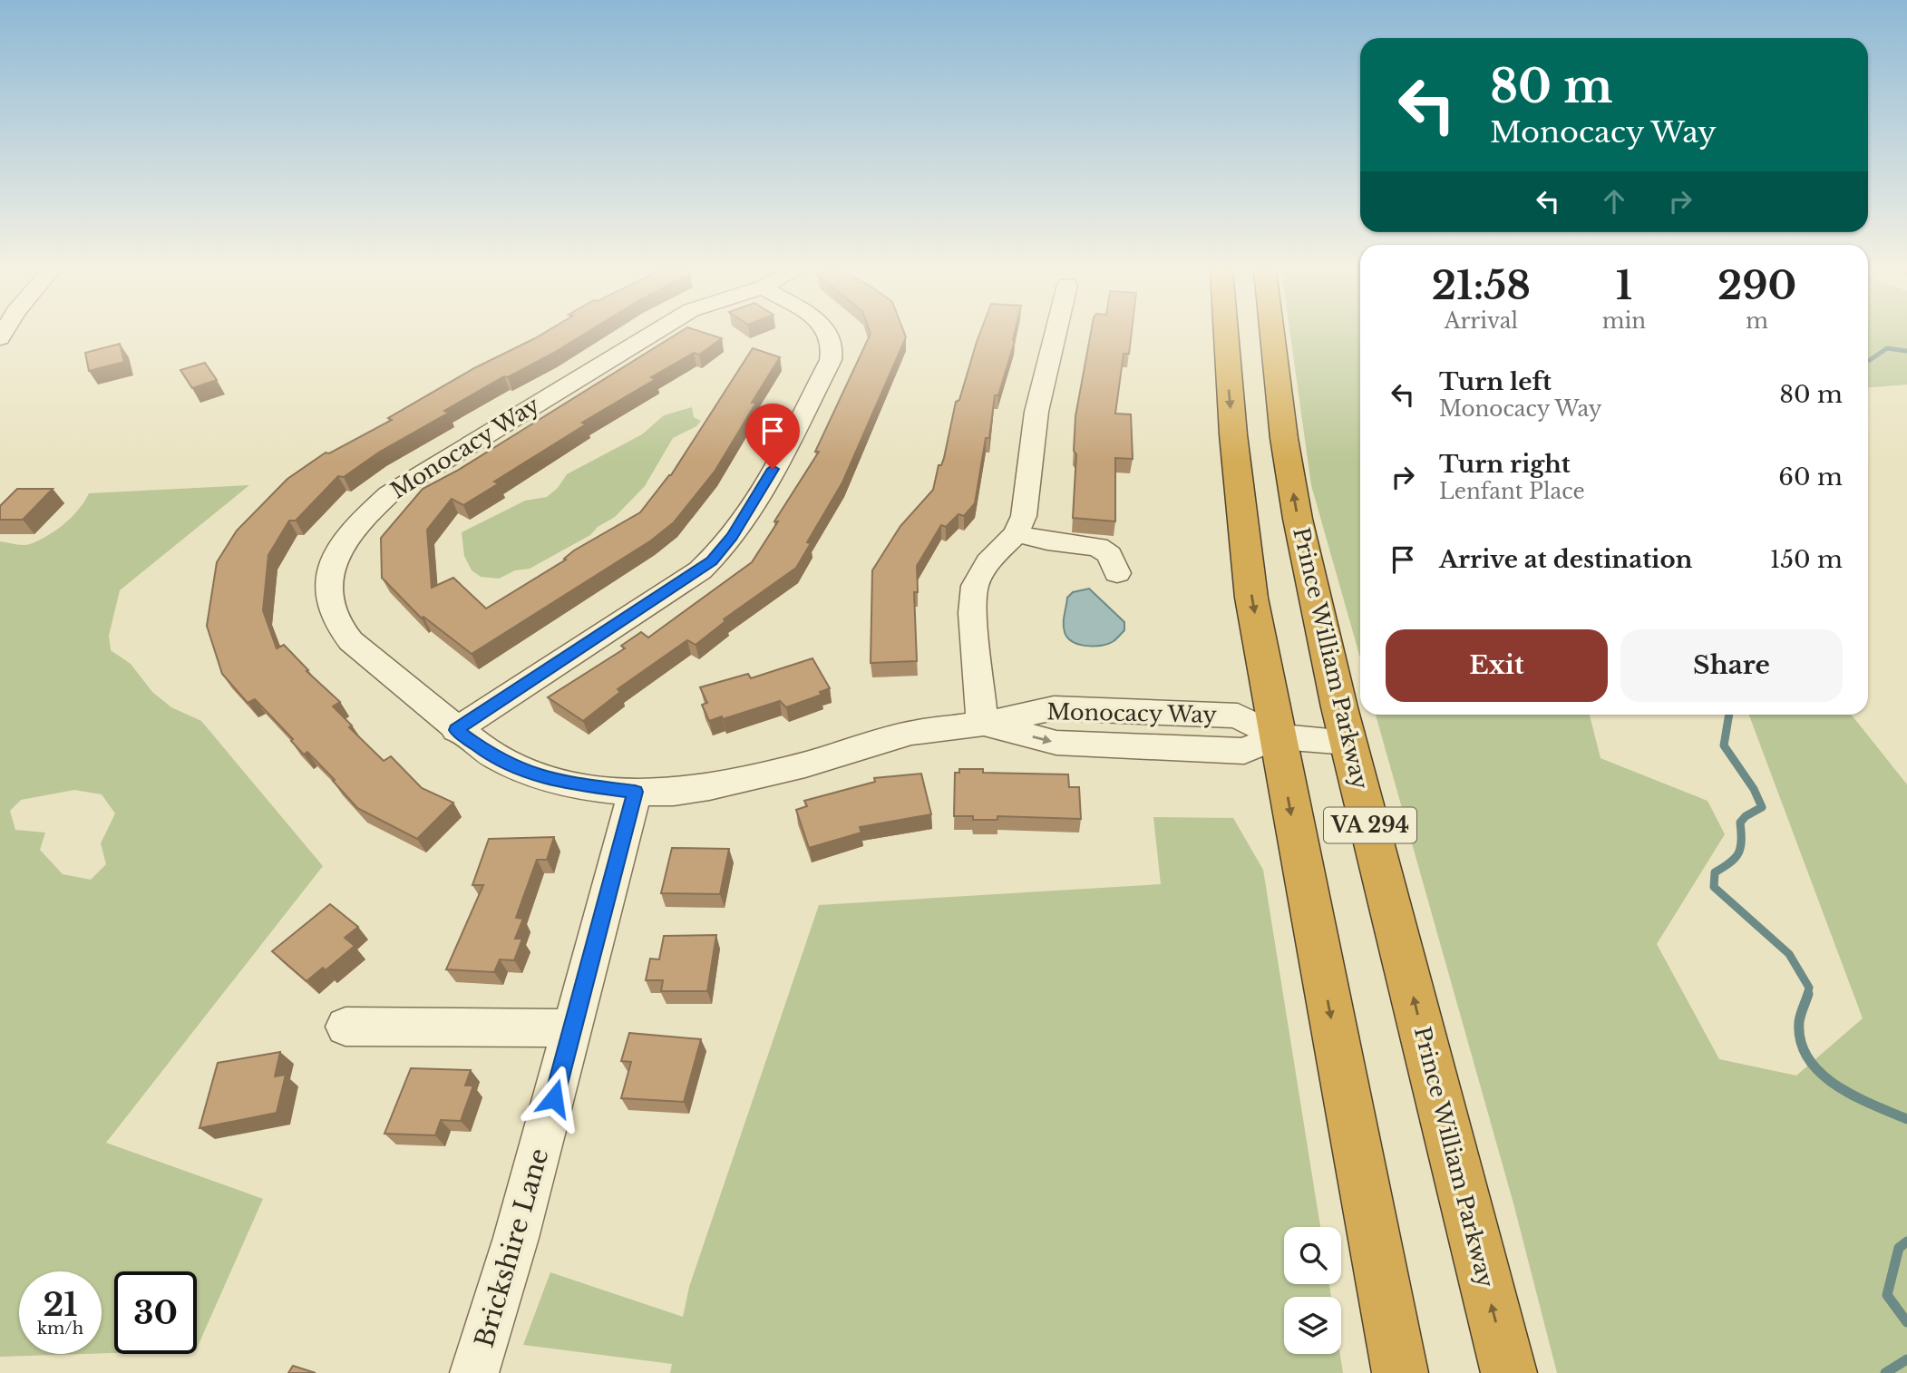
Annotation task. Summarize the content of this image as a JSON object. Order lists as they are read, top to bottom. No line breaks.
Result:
{"streets":{"highway":["Prince William Parkway","VA 294"],"street":["Monocacy Way","Brickshire Lane"]},"crossings":[["Monocacy Way","Prince William Parkway"],["Monocacy Way","VA 294"],["Monocacy Way","Brickshire Lane"]],"page":{"turn":["80 m","Monocacy Way"],"eta":["21:58","Arrival","1","min","290","m"],"list":[{"name":"Turn left","note":"Monocacy Way","value":"80 m"},{"name":"Turn right","note":"Lenfant Place","value":"60 m"},{"name":"Arrive at destination","value":"150 m"}],"buttons":["Exit","Share"],"speed":"21 km/h","limit":"30"}}
